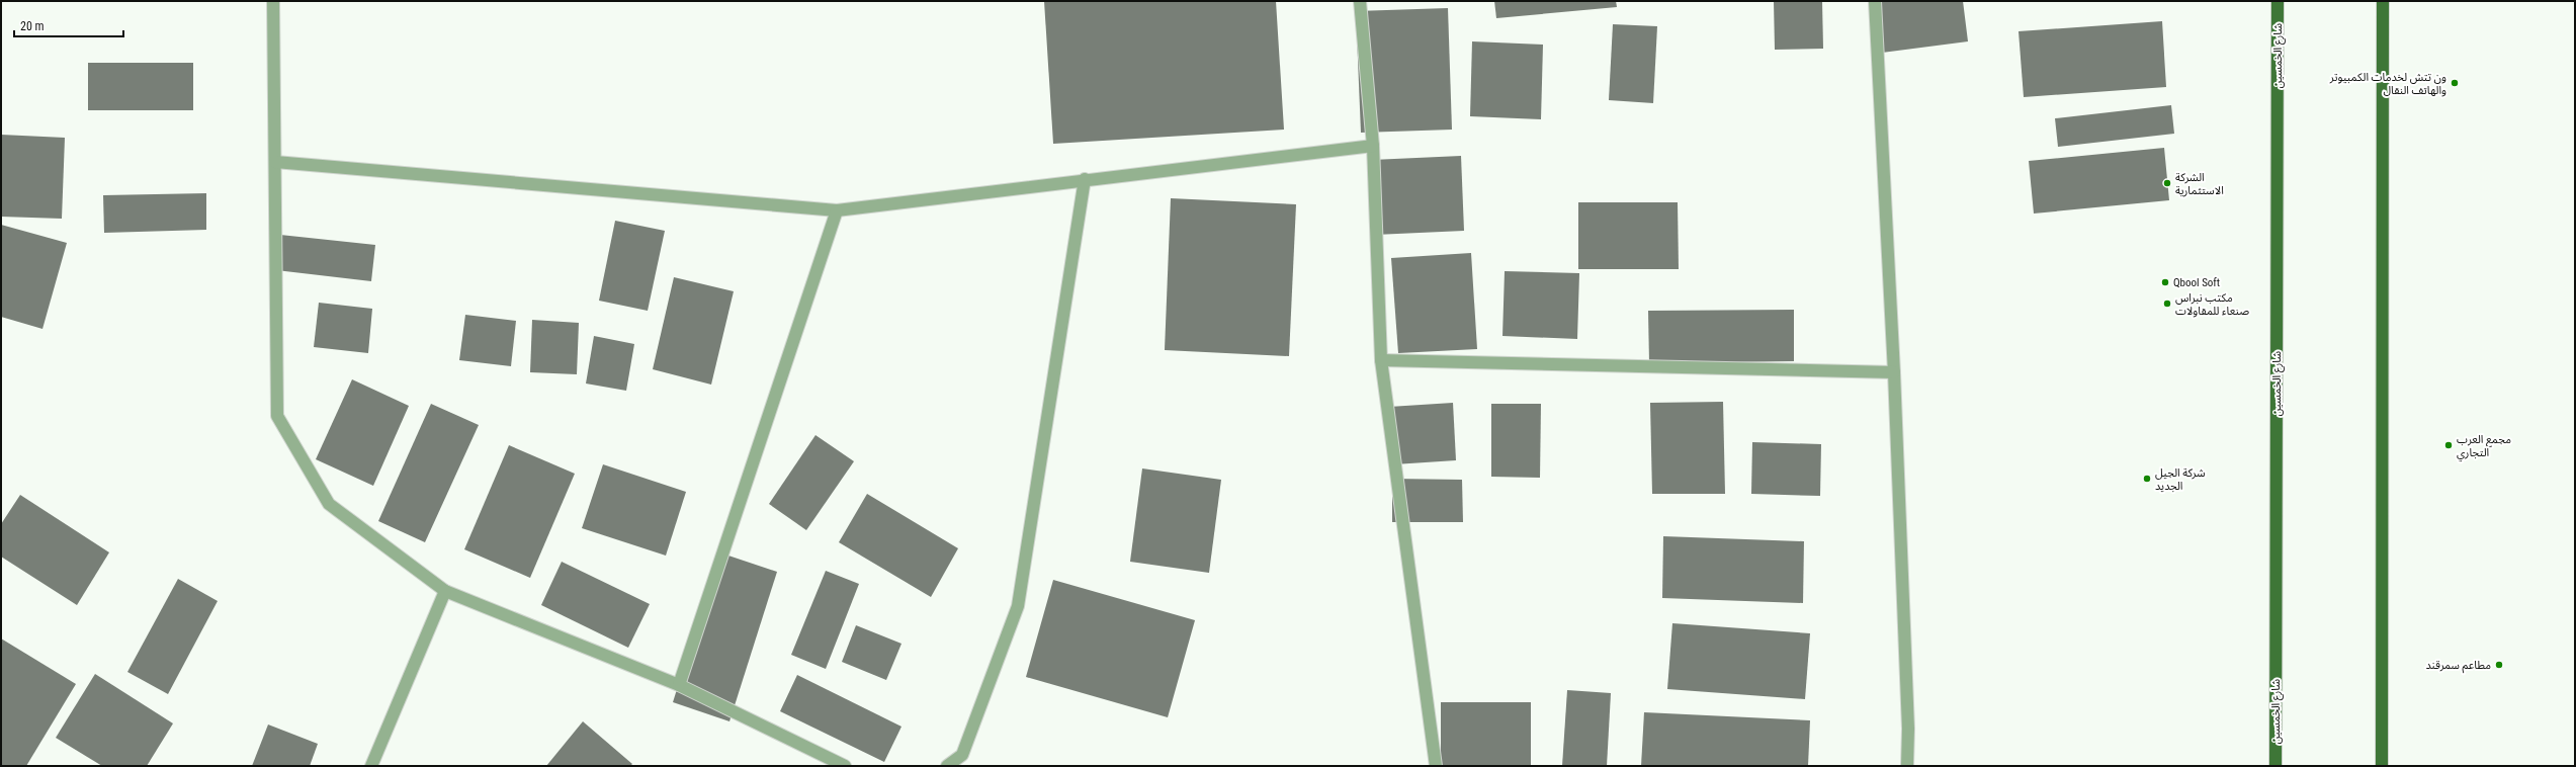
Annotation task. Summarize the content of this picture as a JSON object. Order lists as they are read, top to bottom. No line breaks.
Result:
{"streets":{"main road":["شارع الخمسين"]},"places":["ون تتش لخدمات الكمبيوتر والهاتف النقال","الشركة الاستثمارية","Qbool Soft","مكتب نبراس صنعاء للمقاولات","مجمع العرب التجاري","شركة الجيل الجديد","مطاعم سمرقند"],"scale_bar":"20 m"}
